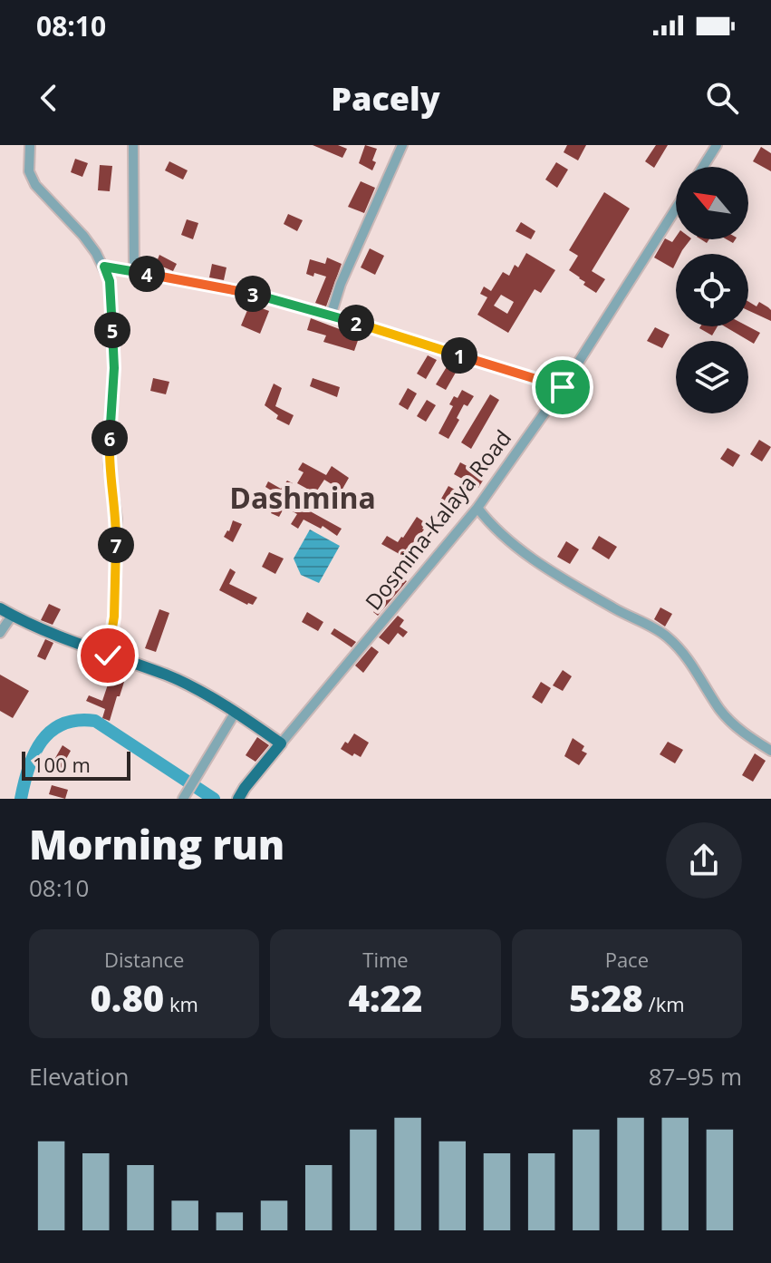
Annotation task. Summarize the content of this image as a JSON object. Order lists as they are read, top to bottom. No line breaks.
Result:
{"streets":{"main road":["Dosmina-Kalaya Road"]},"districts":["Dashmina"],"scale_bar":"100 m","north":"top left","page":{"status":"08:10","header":"Pacely","pins":["4","3","2","5","1","6","7"],"scale":"100 m","heading":["Morning run","08:10"],"stats":[["Distance","0.80 km"],["Time","4:22"],["Pace","5:28 /km"]],"chart":["Elevation","87–95 m"]}}
